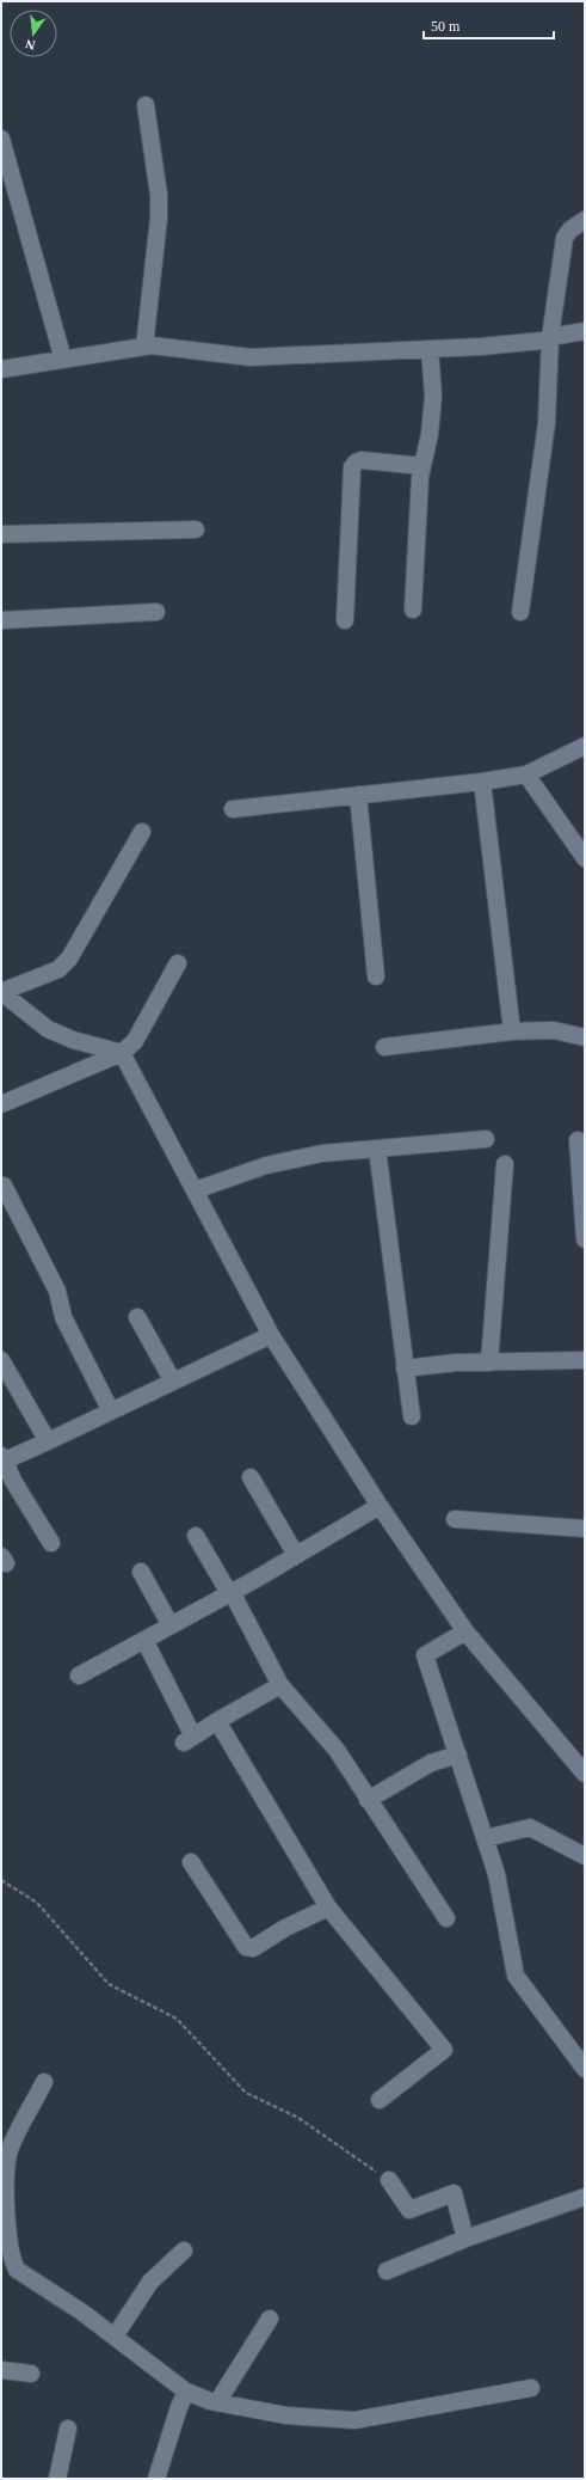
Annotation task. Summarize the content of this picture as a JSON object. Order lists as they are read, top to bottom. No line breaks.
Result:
{"scale_bar":"50 m","north":"bottom"}
